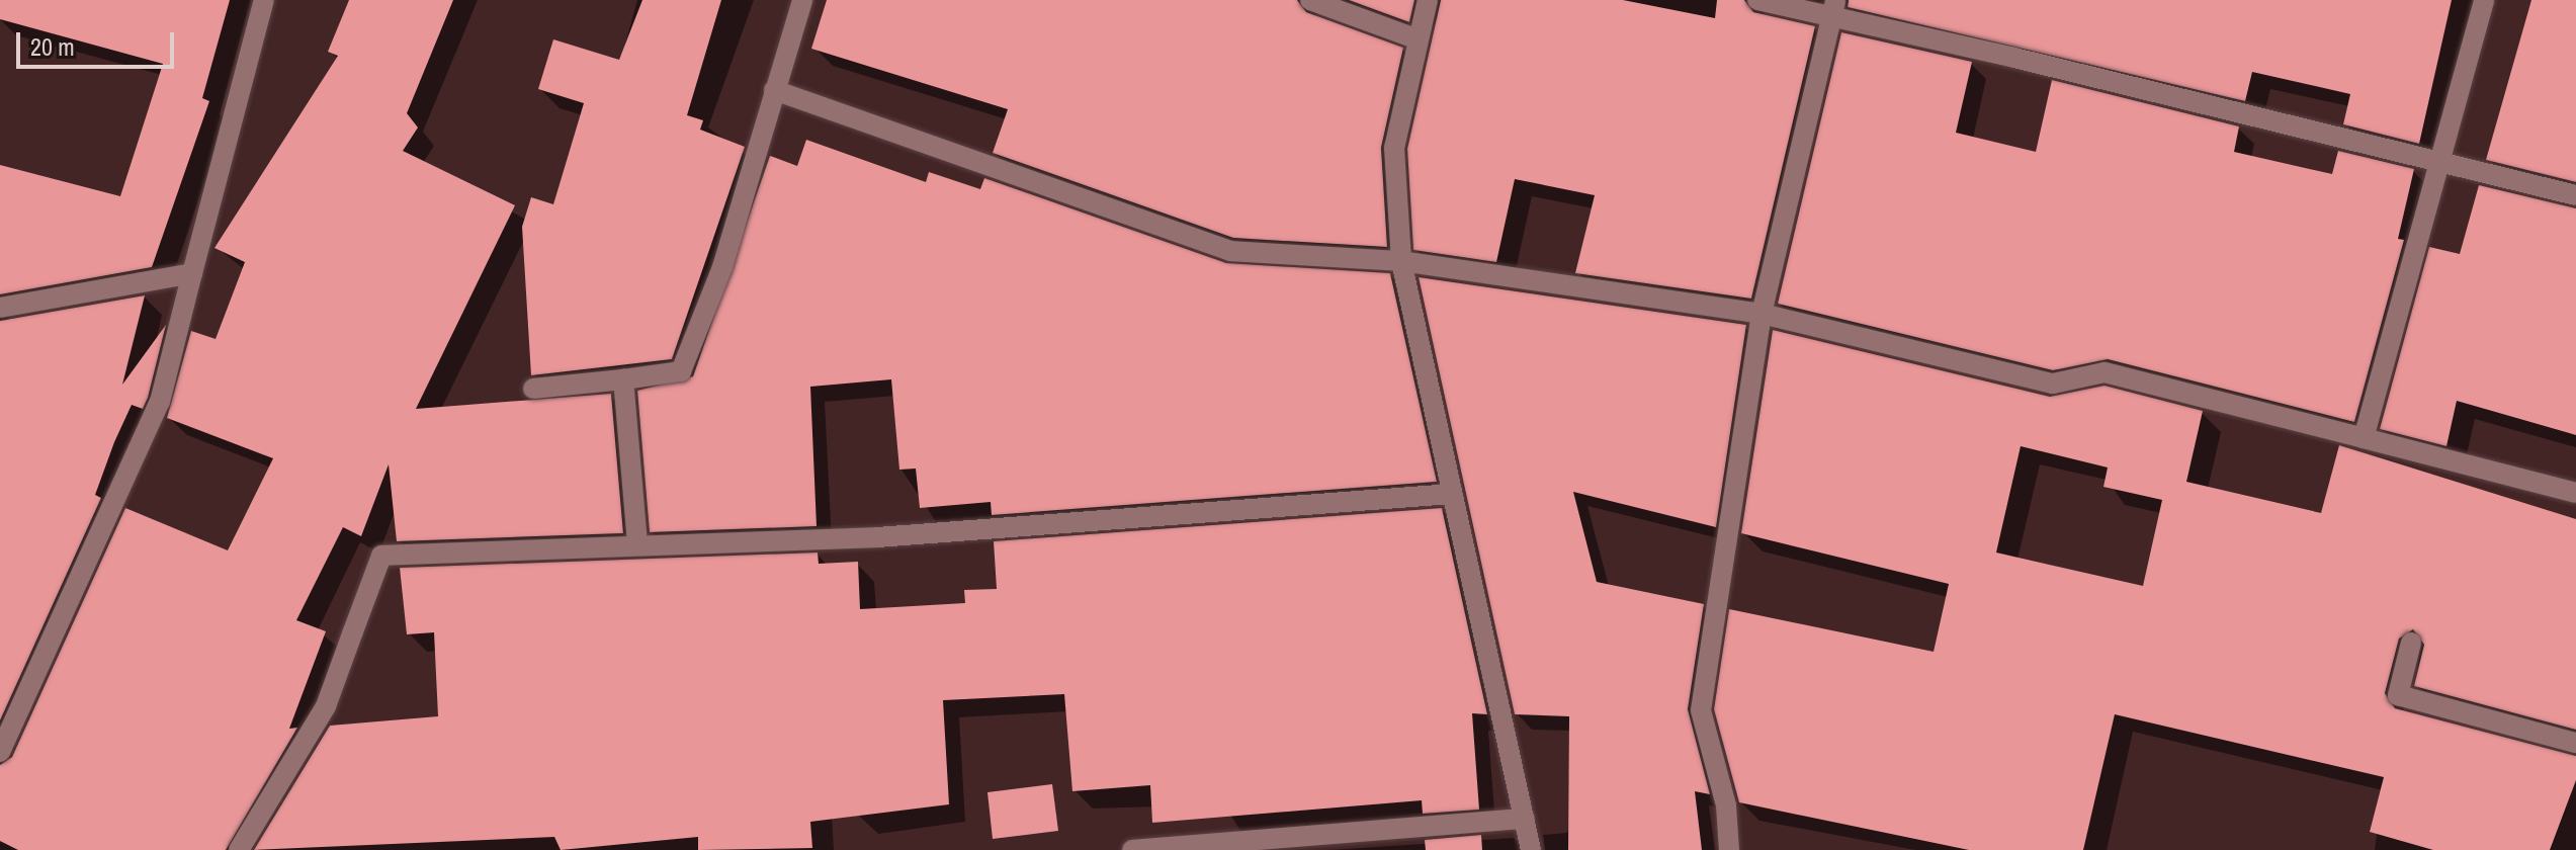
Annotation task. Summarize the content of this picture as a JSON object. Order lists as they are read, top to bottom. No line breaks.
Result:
{"scale_bar":"20 m"}
